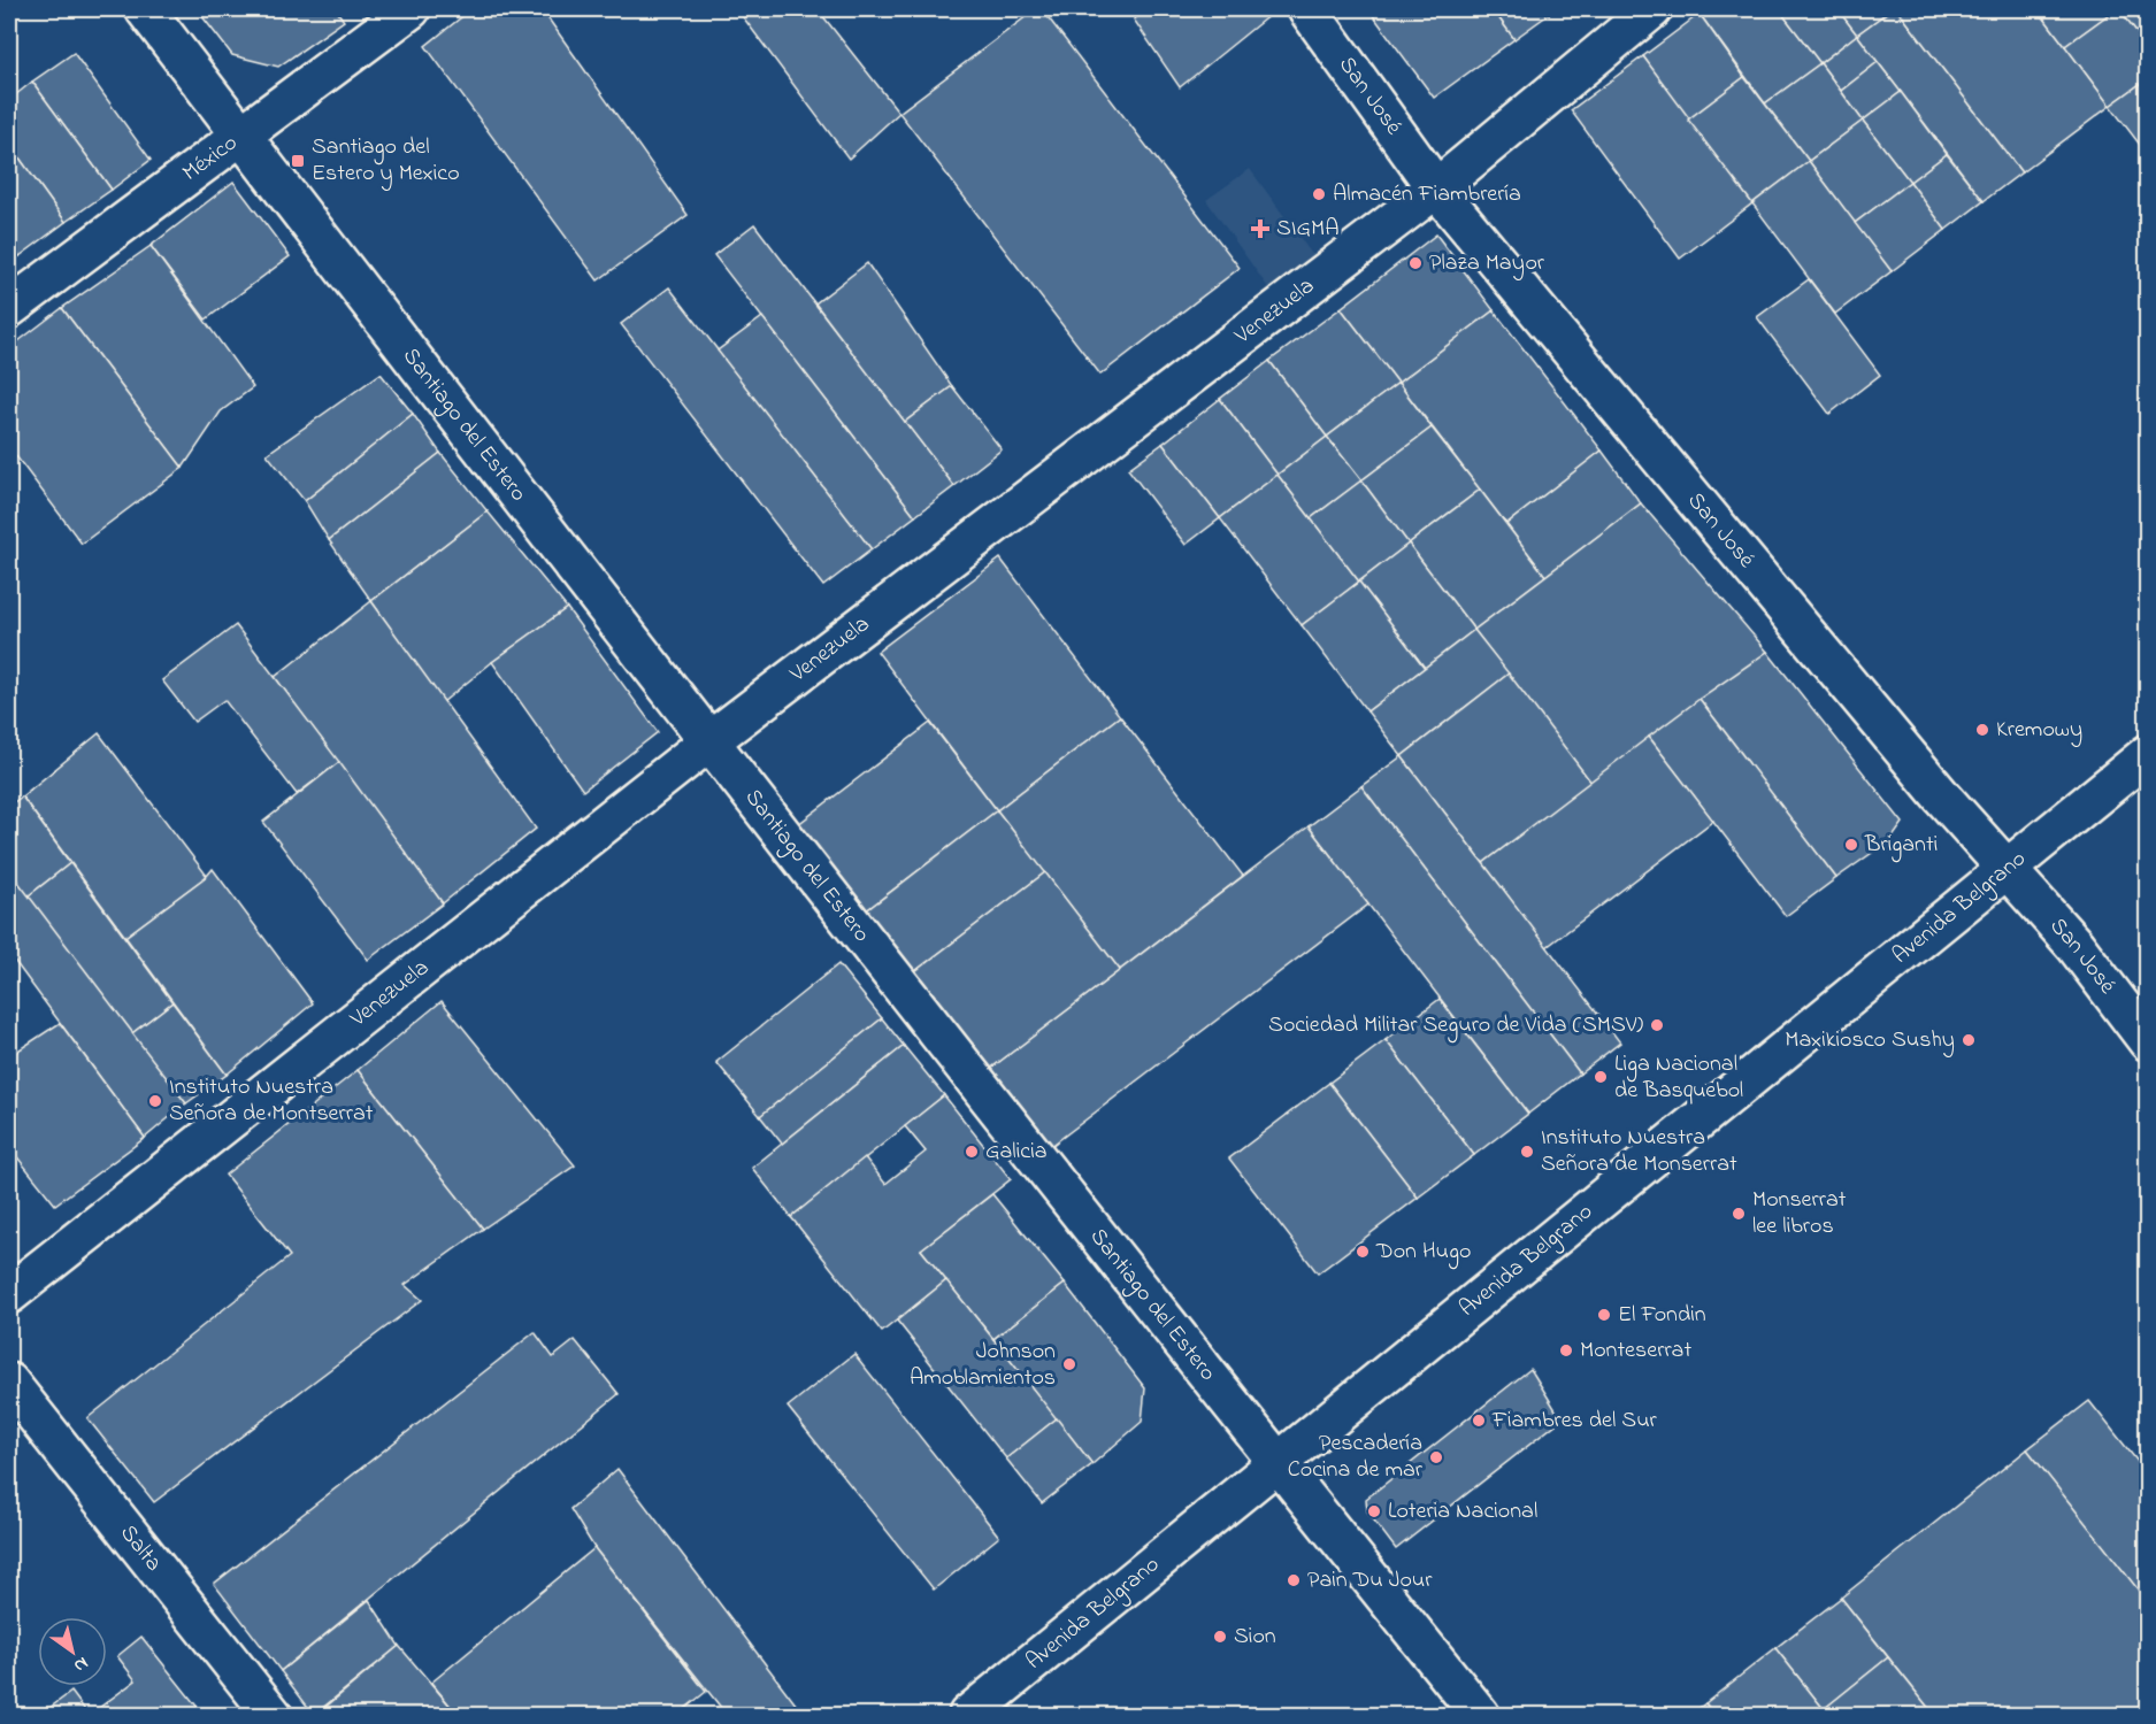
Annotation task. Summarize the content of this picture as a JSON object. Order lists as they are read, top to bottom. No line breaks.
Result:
{"streets":{"street":["San José","México","Venezuela","Santiago del Estero","Avenida Belgrano","Salta"]},"crossings":[["San José","Venezuela"],["San José","Avenida Belgrano"],["México","Santiago del Estero"],["Venezuela","Santiago del Estero"],["Santiago del Estero","Avenida Belgrano"]],"places":{"transit":["Santiago del Estero y Mexico"],"other":["Almacén Fiambrería","Plaza Mayor","Kremowy","Briganti","Sociedad Militar Seguro de Vida (SMSV)","Maxikiosco Sushy","Liga Nacional de Basquebol","Instituto Nuestra Señora de Montserrat","Galicia","Instituto Nuestra Señora de Monserrat","Monserrat lee libros","Don Hugo","El Fondin","Monteserrat","Johnson Amoblamientos","Fiambres del Sur","Pescadería Cocina de mar","Loteria Nacional","Pain Du Jour","Sion"],"health":["SIGMA"]},"north":"bottom right"}
